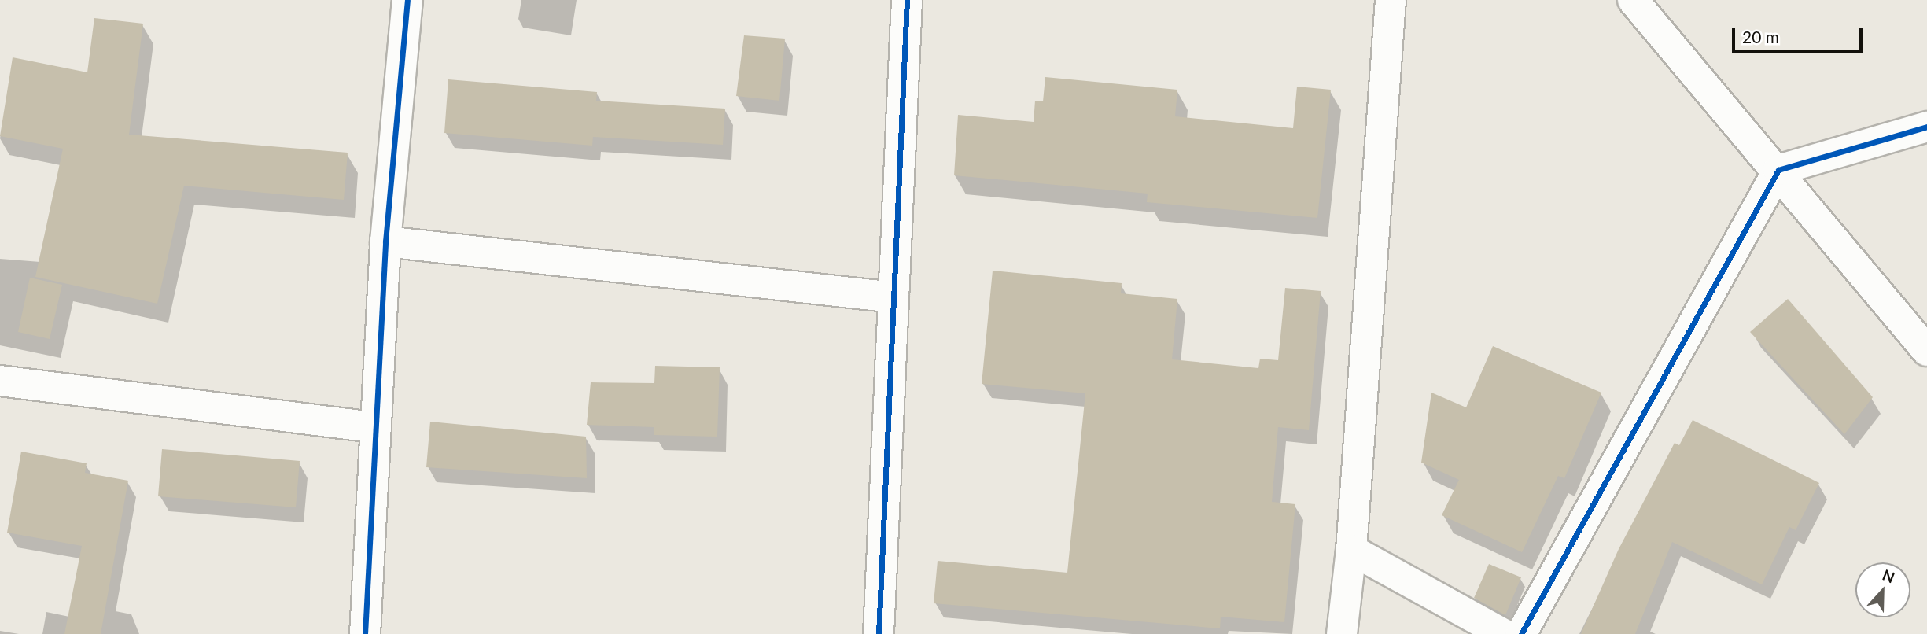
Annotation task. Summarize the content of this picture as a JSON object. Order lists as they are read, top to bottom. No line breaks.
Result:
{"scale_bar":"20 m","north":"top"}
